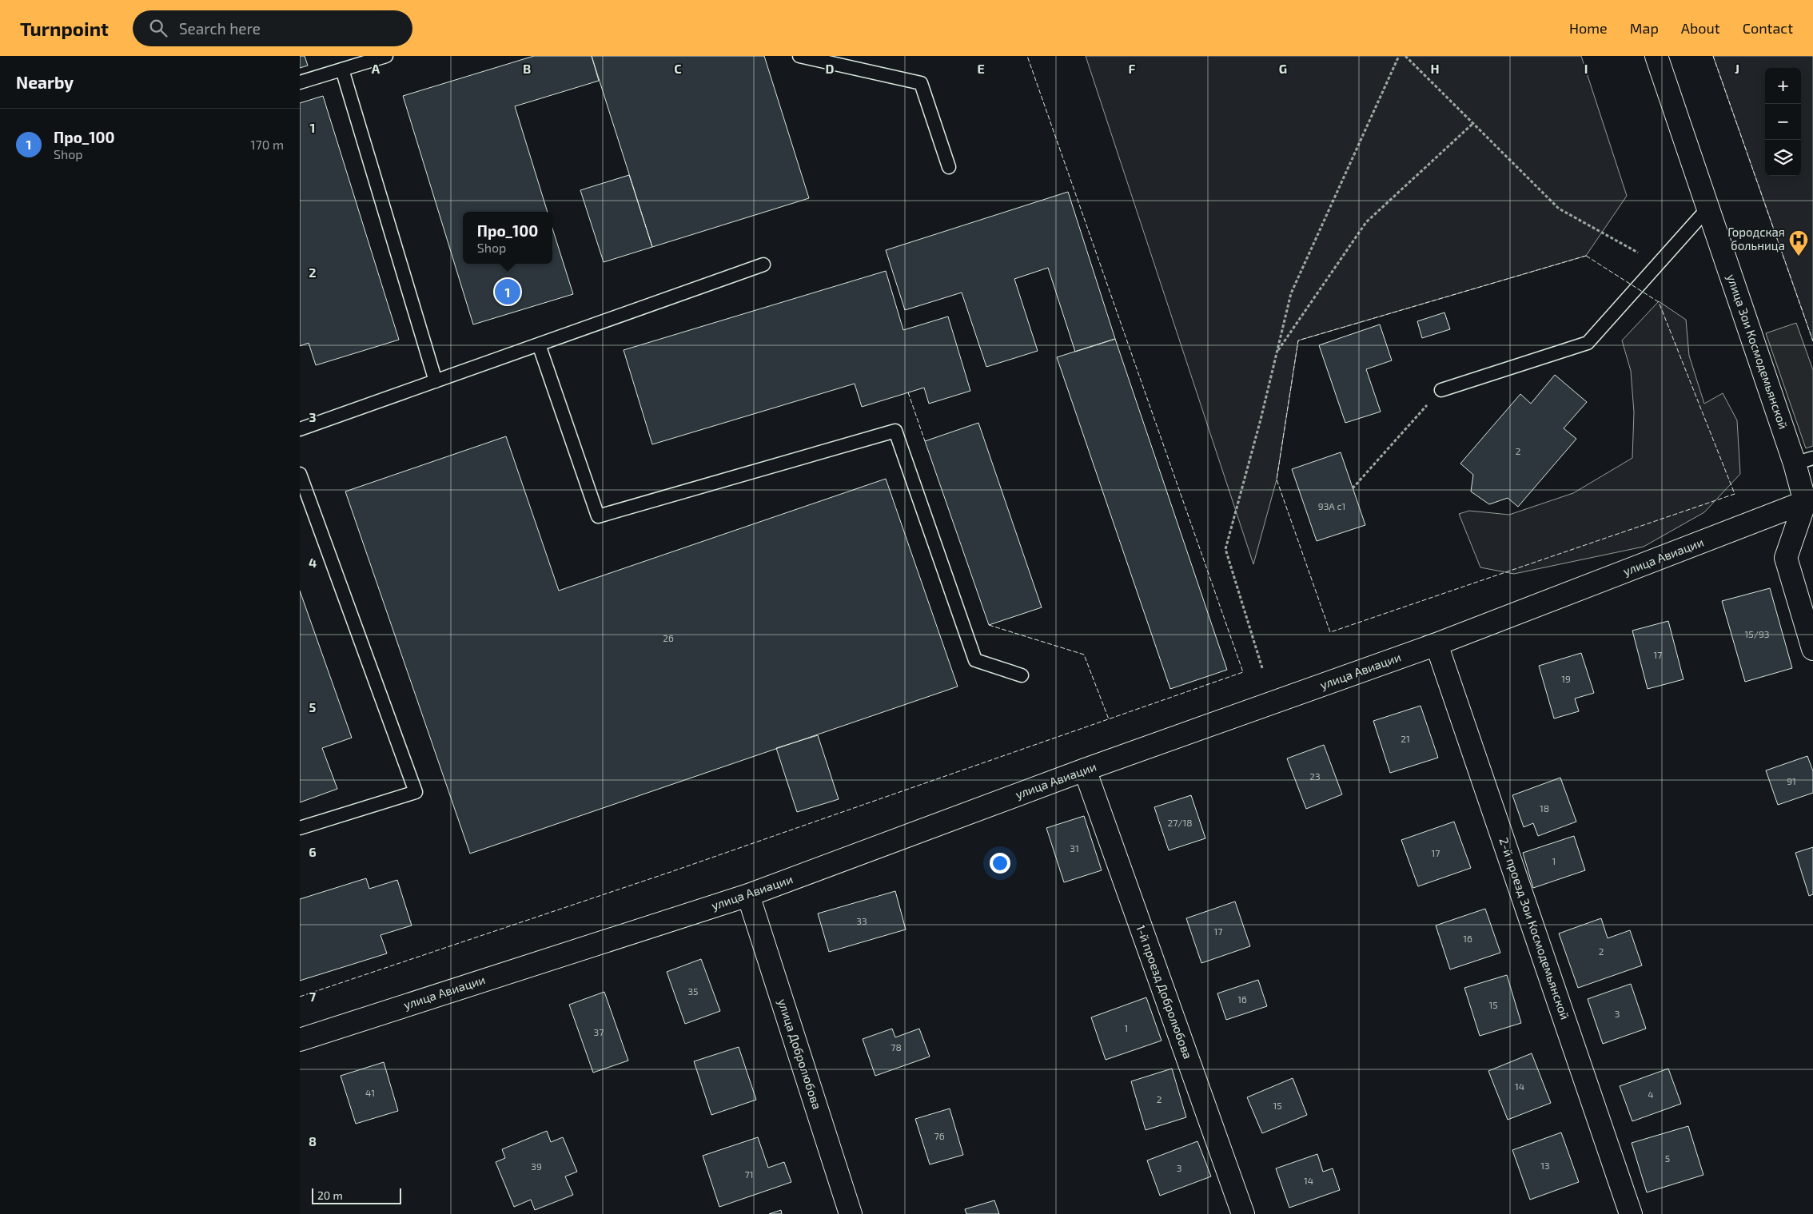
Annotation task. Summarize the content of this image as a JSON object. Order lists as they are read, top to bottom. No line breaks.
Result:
{"streets":{"street":["улица Зои Космодемьянской","улица Авиации","2-й проезд Зои Космодемьянской","1-й проезд Добролюбова","улица Добролюбова"]},"crossings":[["улица Зои Космодемьянской","улица Авиации"],["улица Авиации","2-й проезд Зои Космодемьянской"],["улица Авиации","1-й проезд Добролюбова"],["улица Авиации","улица Добролюбова"]],"places":{"hospital":["Городская больница"]},"house_numbers":["2","93А с1","15/93","26","17","19","21","23","91","18","27/18","31","17","1","33","17","16","2","35","16","15","3","1","37","78","14","41","4","2","15","76","5","13","39","3","71","14"],"scale_bar":"20 m","page":{"header":"Turnpoint","search":"Search here","nav":["Home","Map","About","Contact"],"heading":"Nearby","map_buttons":["+","−"],"list":[{"mark":"1","name":"Про_100","note":"Shop","value":"170 m"}],"popup":["Про_100","Shop"],"pins":"1","scale":"20 m"},"grid":{"columns":["A","B","C","D","E","F","G","H","I","J"],"rows":["1","2","3","4","5","6","7","8"]}}
